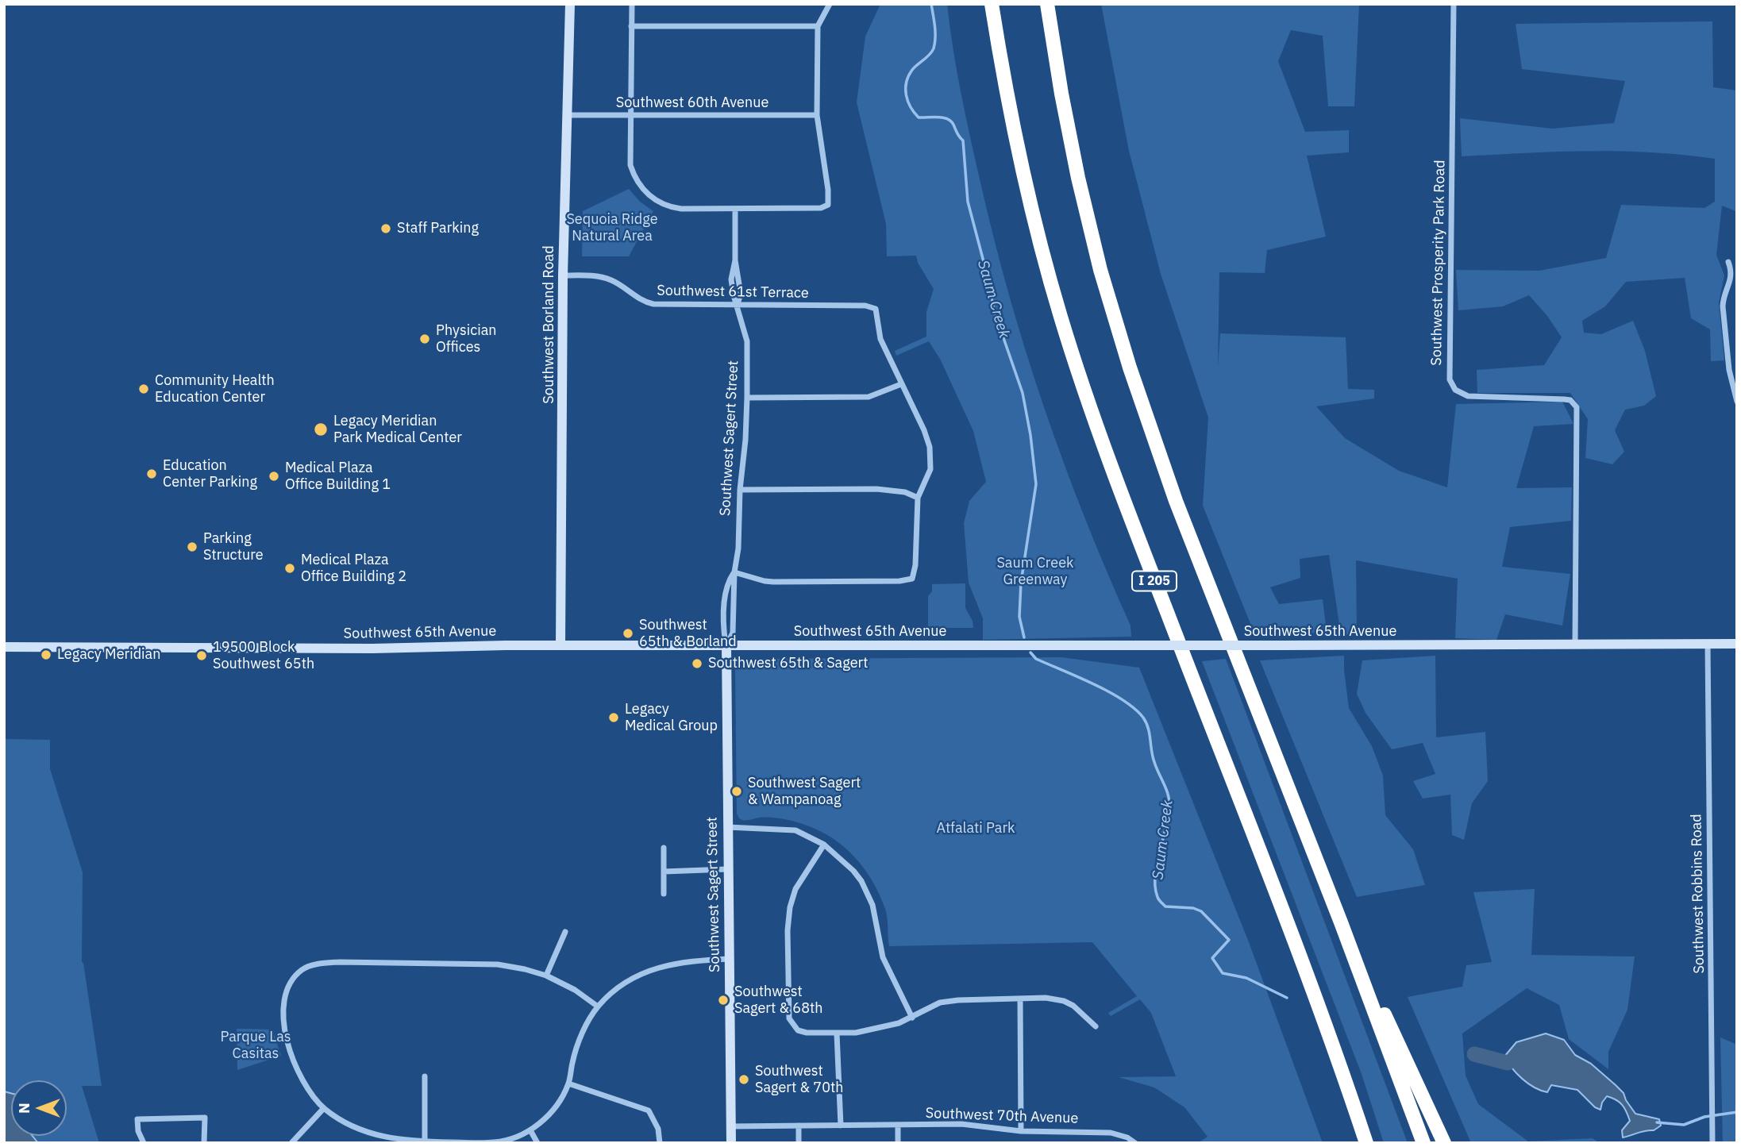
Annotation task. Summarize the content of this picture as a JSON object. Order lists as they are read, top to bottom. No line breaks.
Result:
{"streets":{"highway":["I 205"],"main road":["Southwest Borland Road","Southwest Sagert Street","Southwest 65th Avenue"],"street":["Southwest 60th Avenue","Southwest Prosperity Park Road","Southwest 61st Terrace","Southwest Robbins Road","Southwest 70th Avenue"]},"crossings":[["Southwest 60th Avenue","Southwest Borland Road"],["Southwest Prosperity Park Road","Southwest 65th Avenue"],["Southwest 61st Terrace","Southwest Borland Road"],["Southwest 61st Terrace","Southwest Sagert Street"],["Southwest Borland Road","Southwest 65th Avenue"],["Southwest Sagert Street","Southwest 65th Avenue"],["Southwest Sagert Street","Southwest 70th Avenue"],["Southwest 65th Avenue","Southwest Robbins Road"]],"water":["Saum Creek"],"parks":["Sequoia Ridge Natural Area","Saum Creek Greenway","Atfalati Park","Parque Las Casitas"],"places":["Staff Parking","Physician Offices","Community Health Education Center","Legacy Meridian Park Medical Center","Education Center Parking","Medical Plaza Office Building 1","Parking Structure","Medical Plaza Office Building 2","Southwest 65th & Borland","Legacy Meridian","19500 Block Southwest 65th","Southwest 65th & Sagert","Legacy Medical Group","Southwest Sagert & Wampanoag","Southwest Sagert & 68th","Southwest Sagert & 70th"],"north":"left"}
